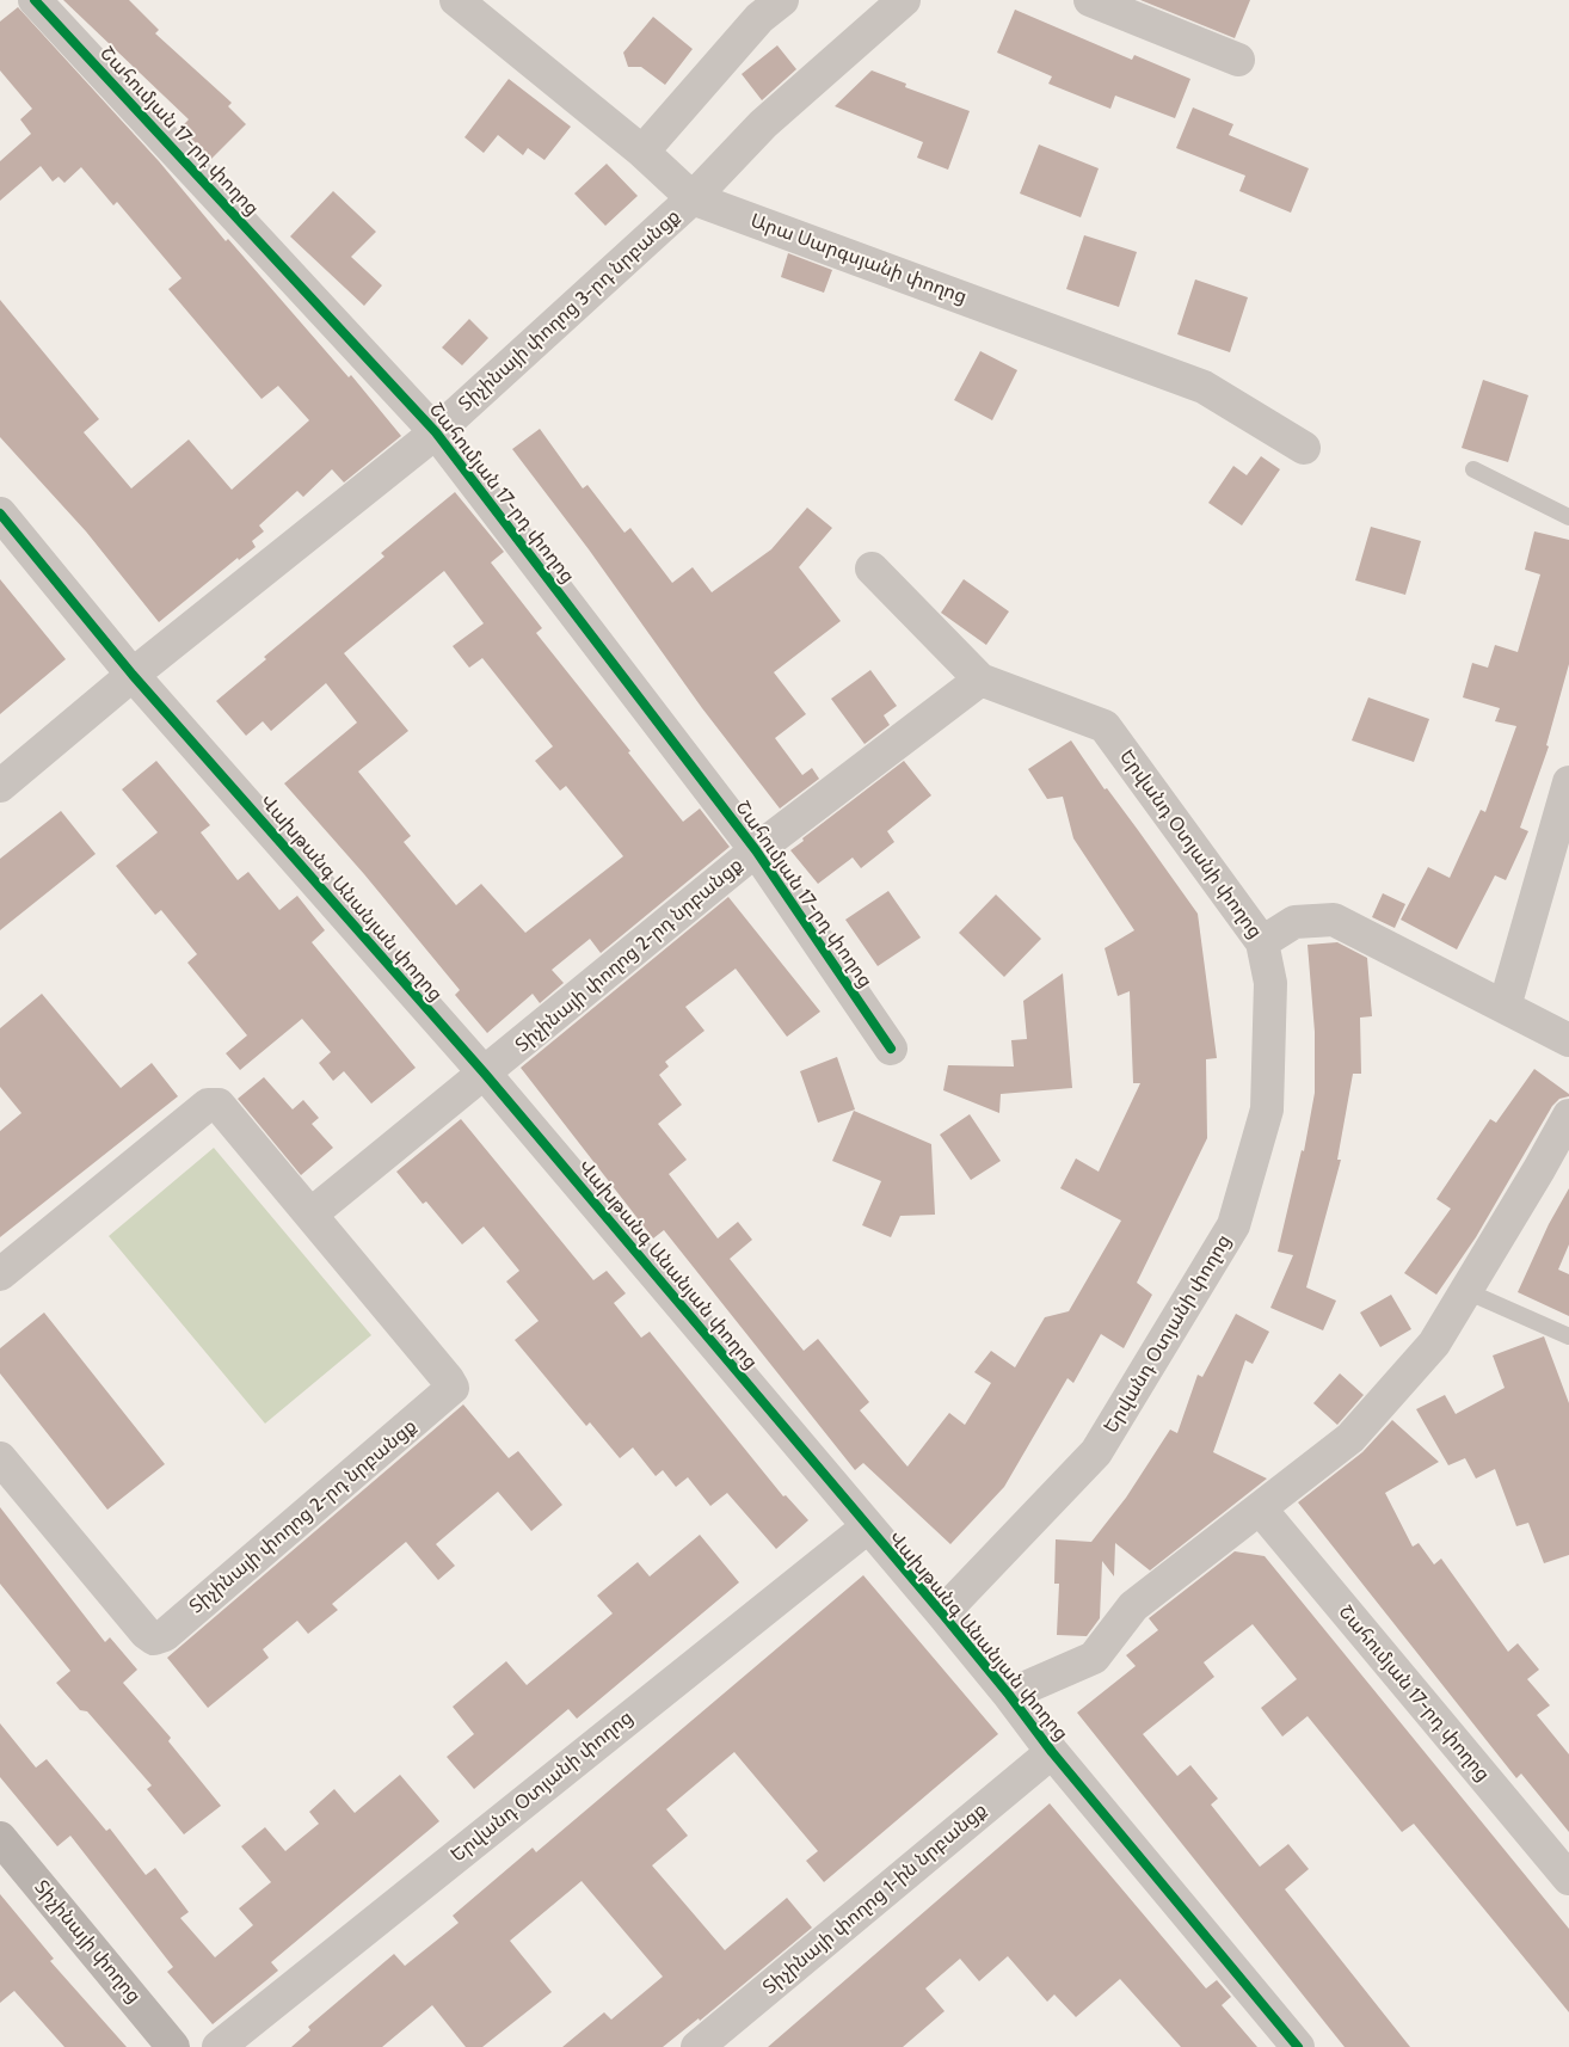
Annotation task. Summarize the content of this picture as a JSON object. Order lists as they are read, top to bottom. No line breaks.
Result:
{"streets":{"main road":["Տիչինայի փողոց"],"street":["Շահումյան 17-րդ փողոց","Արա Սարգսյանի փողոց","Տիչինայի փողոց 3-րդ նրբանցք","Երվանդ Օտյանի փողոց","Վախթանգ Անանյան փողոց","Տիչինայի փողոց 2-րդ նրբանցք","Տիչինայի փողոց 1-ին նրբանցք"]},"crossings":[["Շահումյան 17-րդ փողոց","Տիչինայի փողոց 3-րդ նրբանցք"],["Շահումյան 17-րդ փողոց","Տիչինայի փողոց 2-րդ նրբանցք"],["Արա Սարգսյանի փողոց","Տիչինայի փողոց 3-րդ նրբանցք"],["Տիչինայի փողոց 3-րդ նրբանցք","Վախթանգ Անանյան փողոց"],["Երվանդ Օտյանի փողոց","Վախթանգ Անանյան փողոց"],["Երվանդ Օտյանի փողոց","Տիչինայի փողոց 2-րդ նրբանցք"],["Վախթանգ Անանյան փողոց","Տիչինայի փողոց 2-րդ նրբանցք"],["Վախթանգ Անանյան փողոց","Տիչինայի փողոց 1-ին նրբանցք"]]}
